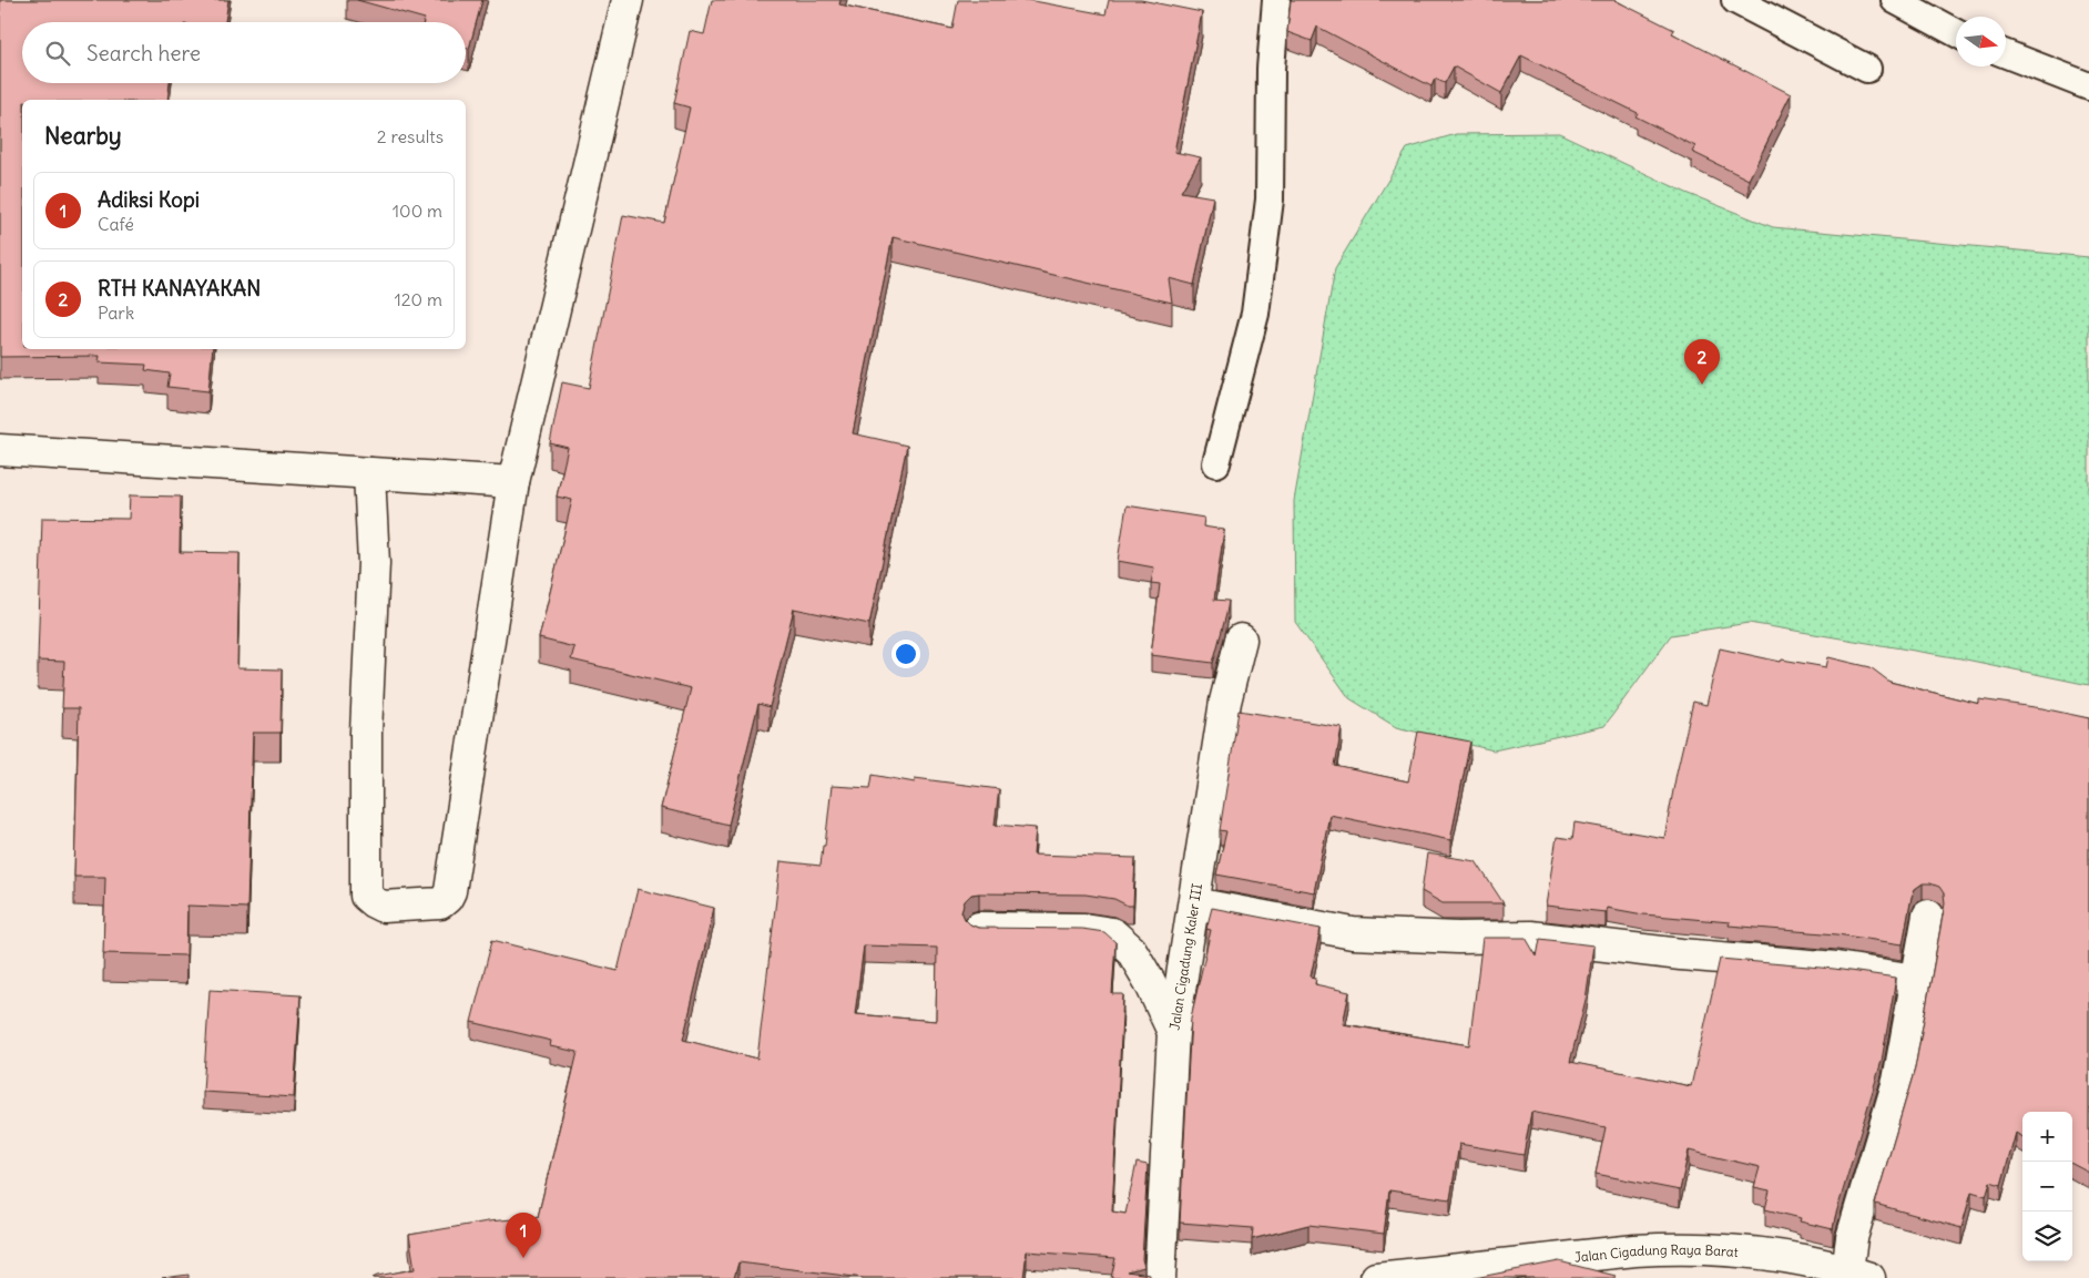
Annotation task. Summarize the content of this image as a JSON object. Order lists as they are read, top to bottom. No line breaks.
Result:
{"streets":{"street":["Jalan Cigadung Kaler III","Jalan Cigadung Raya Barat"]},"north":"right","page":{"search":"Search here","heading":["Nearby","2 results"],"list":[{"mark":"1","name":"Adiksi Kopi","note":"Café","value":"100 m"},{"mark":"2","name":"RTH KANAYAKAN","note":"Park","value":"120 m"}],"pins":["2","1"],"map_buttons":["+","−"]}}
